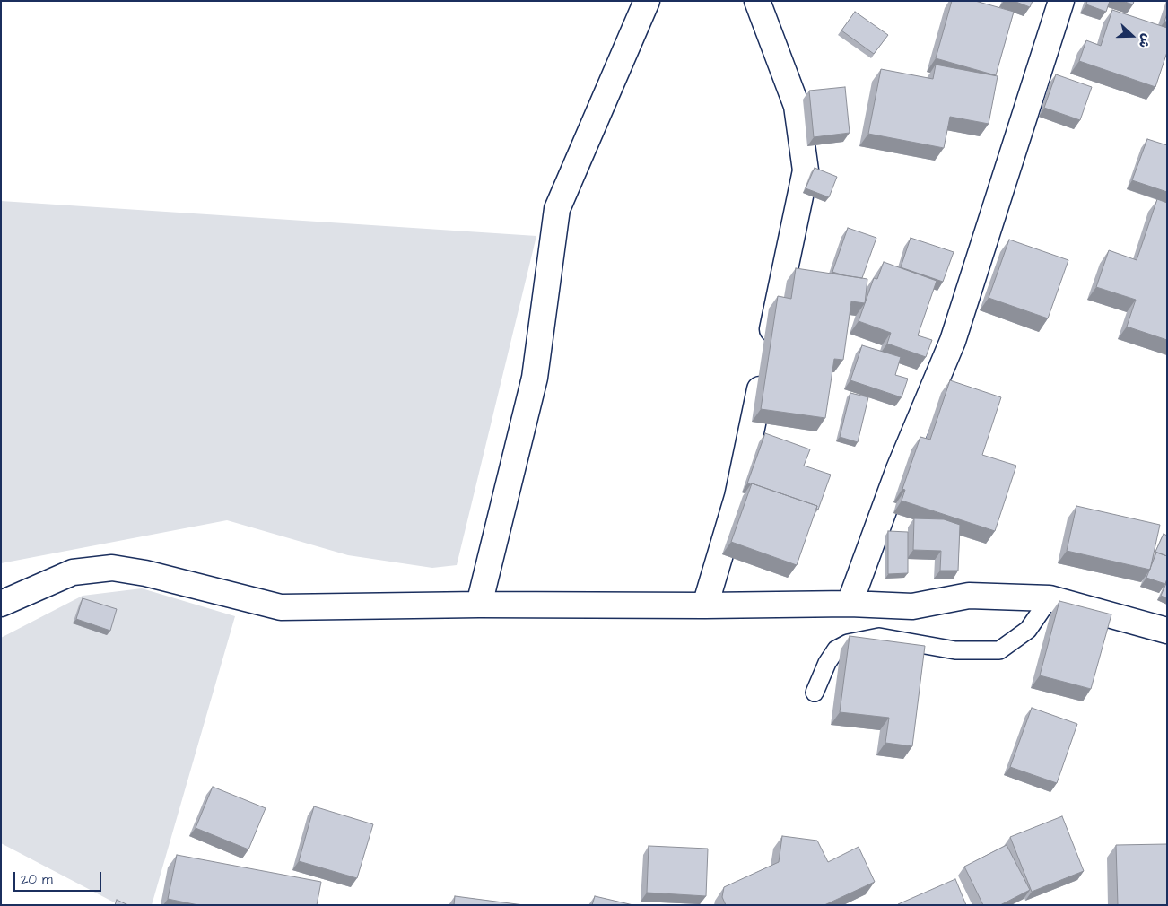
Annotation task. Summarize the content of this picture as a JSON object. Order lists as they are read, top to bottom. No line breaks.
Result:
{"scale_bar":"20 m","north":"right"}
